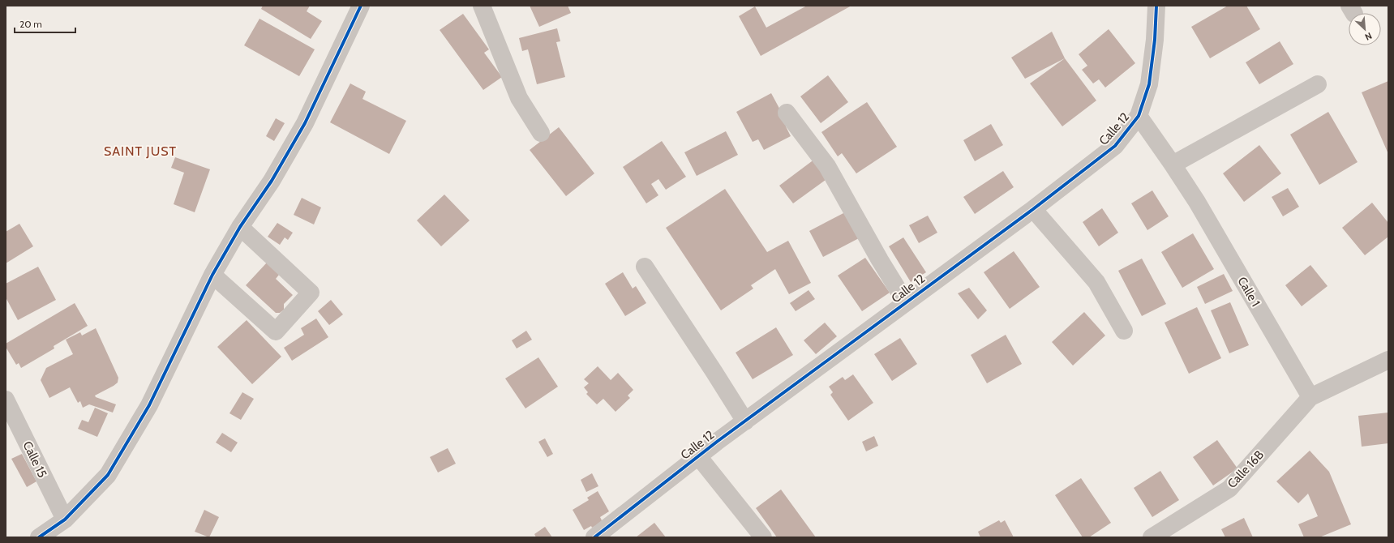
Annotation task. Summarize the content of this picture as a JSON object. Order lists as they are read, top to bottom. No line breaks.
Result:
{"streets":{"street":["Calle 12","Calle 1","Calle 15","Calle 16B"]},"crossings":[["Calle 12","Calle 1"],["Calle 1","Calle 16B"]],"districts":["SAINT JUST"],"scale_bar":"20 m","north":"bottom right"}
